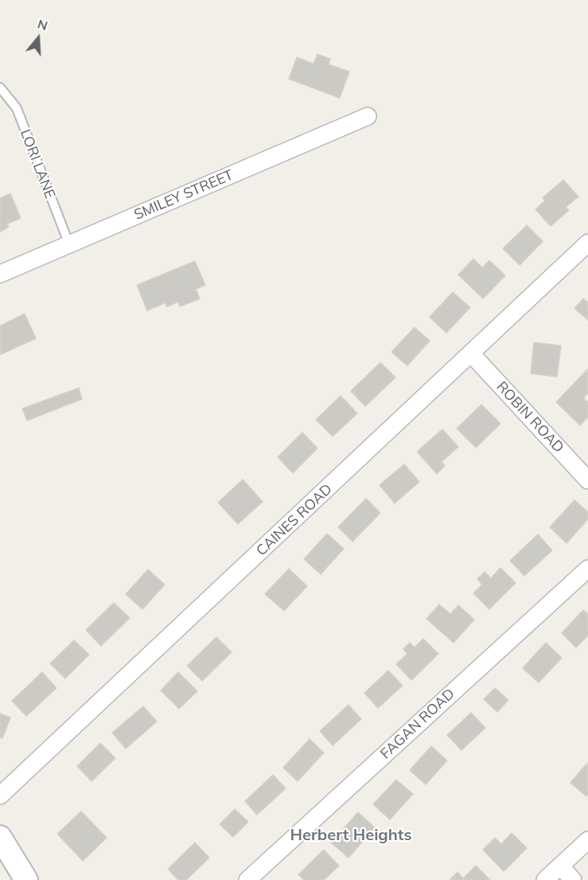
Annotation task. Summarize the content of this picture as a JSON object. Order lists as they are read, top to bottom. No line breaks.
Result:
{"streets":{"street":["SMILEY STREET","ROBIN ROAD","CAINES ROAD","FAGAN ROAD"],"lane":["LORI LANE"]},"crossings":[["LORI LANE","SMILEY STREET"],["ROBIN ROAD","CAINES ROAD"]],"districts":["Herbert Heights"],"north":"top"}
